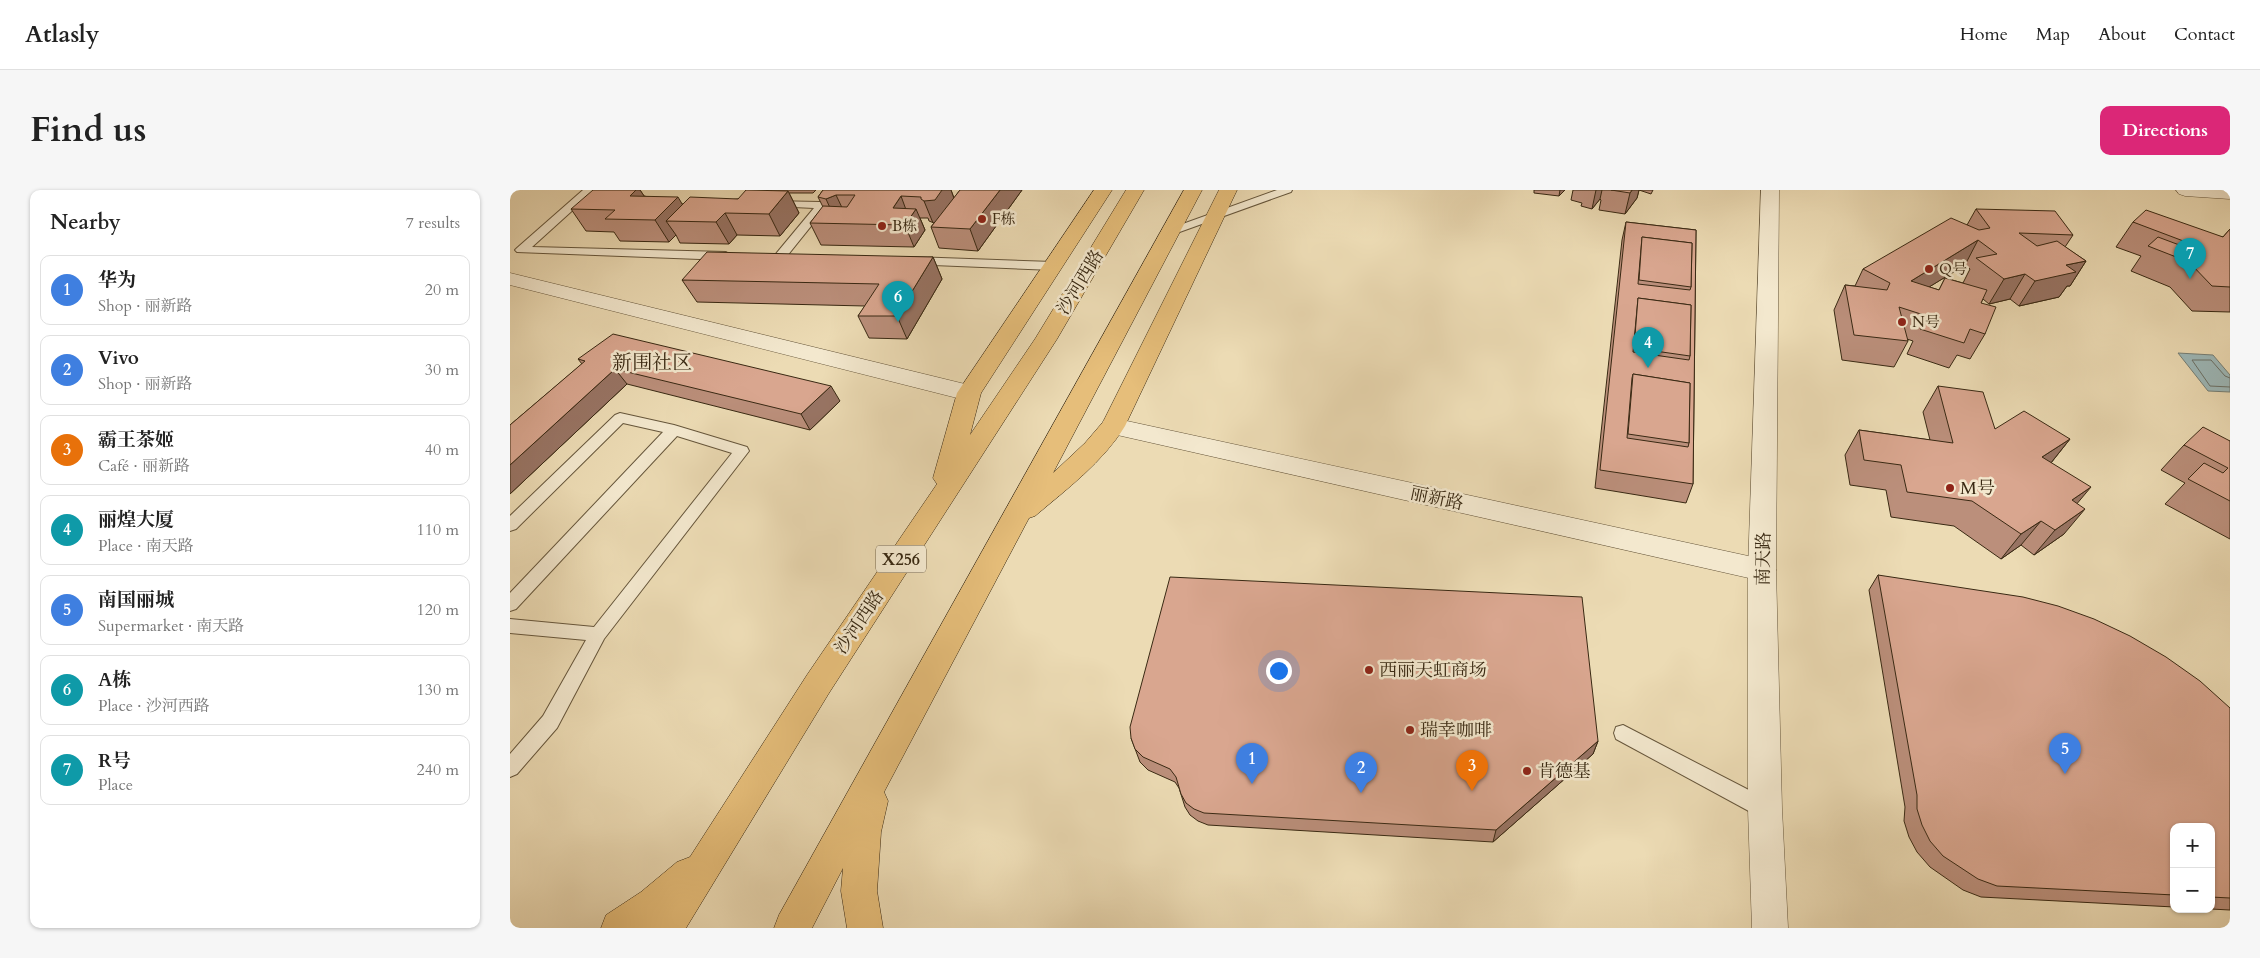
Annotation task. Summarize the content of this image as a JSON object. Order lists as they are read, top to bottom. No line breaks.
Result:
{"streets":{"main road":["沙河西路","X256"],"street":["丽新路","南天路"]},"crossings":[["丽新路","南天路"]],"districts":["新围社区"],"places":["F栋","B栋","Q号","N号","M号","西丽天虹商场","瑞幸咖啡","肯德基"],"page":{"header":"Atlasly","nav":["Home","Map","About","Contact"],"title":"Find us","buttons":"Directions","heading":["Nearby","7 results"],"pins":["7","6","4","5","1","3","2"],"list":[{"mark":"1","name":"华为","note":"Shop · 丽新路","value":"20 m"},{"mark":"2","name":"Vivo","note":"Shop · 丽新路","value":"30 m"},{"mark":"3","name":"霸王茶姬","note":"Café · 丽新路","value":"40 m"},{"mark":"4","name":"丽煌大厦","note":"Place · 南天路","value":"110 m"},{"mark":"5","name":"南国丽城","note":"Supermarket · 南天路","value":"120 m"},{"mark":"6","name":"A栋","note":"Place · 沙河西路","value":"130 m"},{"mark":"7","name":"R号","note":"Place","value":"240 m"}],"map_buttons":["+","−"]}}
